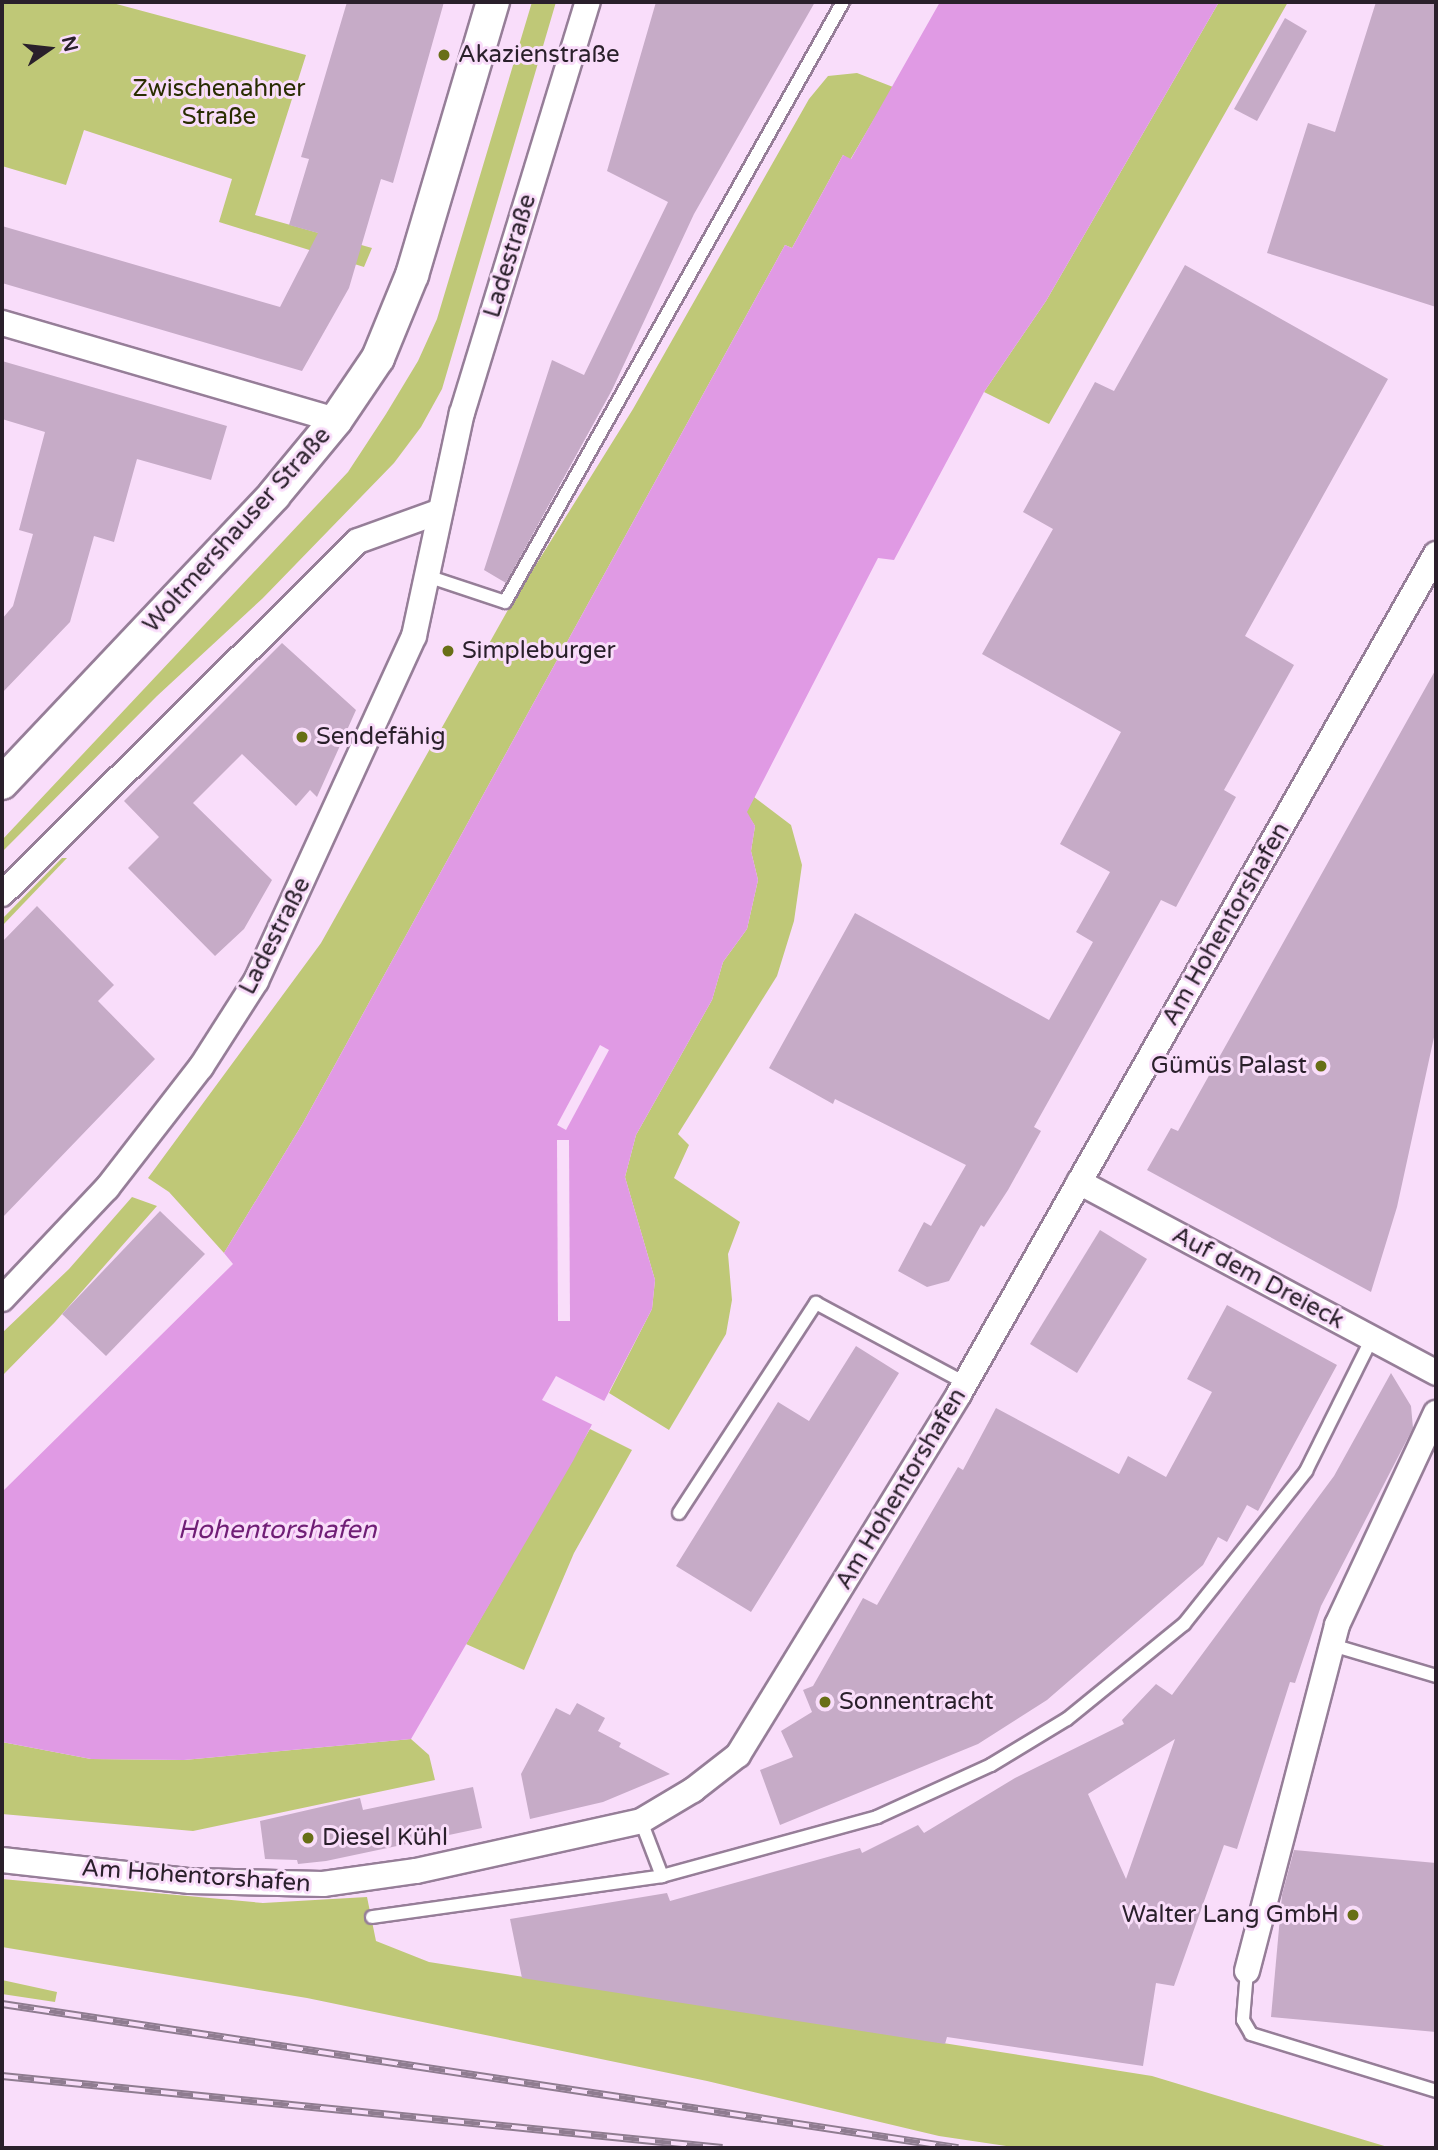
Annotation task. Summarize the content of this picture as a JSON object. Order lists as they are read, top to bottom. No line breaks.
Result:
{"streets":{"street":["Ladestraße","Woltmershauser Straße","Am Hohentorshafen","Auf dem Dreieck"]},"crossings":[["Am Hohentorshafen","Auf dem Dreieck"]],"water":["Hohentorshafen"],"parks":["Zwischenahner Straße"],"places":["Akazienstraße","Simpleburger","Sendefähig","Gümüs Palast","Sonnentracht","Diesel Kühl","Walter Lang GmbH"],"north":"right"}
